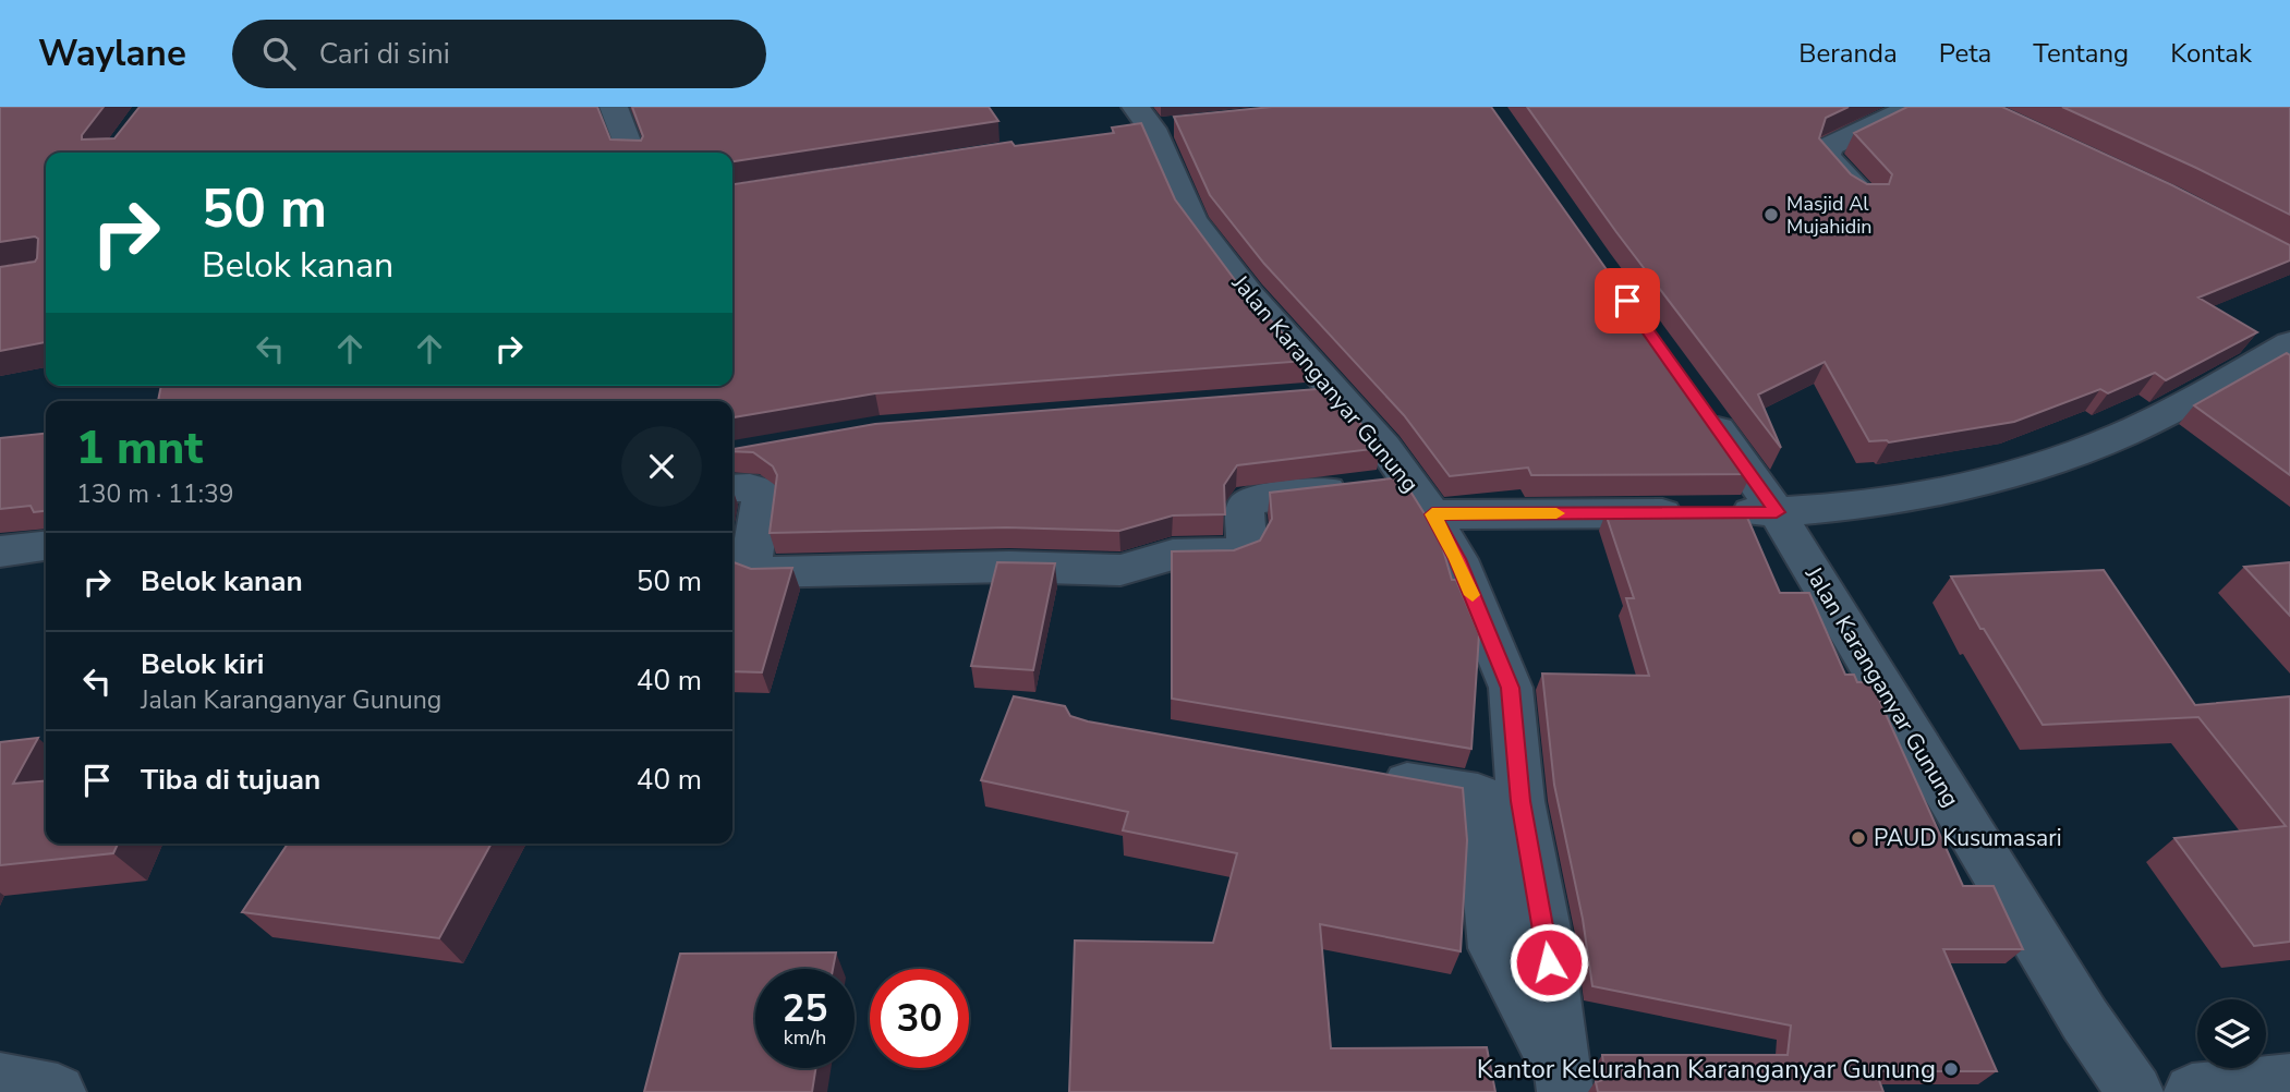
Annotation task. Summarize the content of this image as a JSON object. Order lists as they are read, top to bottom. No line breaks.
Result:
{"streets":{"street":["Jalan Karanganyar Gunung"]},"places":["Masjid Al Mujahidin","PAUD Kusumasari","Kantor Kelurahan Karanganyar Gunung"],"page":{"header":"Waylane","search":"Cari di sini","nav":["Beranda","Peta","Tentang","Kontak"],"turn":["50 m","Belok kanan"],"heading":["1 mnt","130 m · 11:39"],"list":[{"name":"Belok kanan","value":"50 m"},{"name":"Belok kiri","note":"Jalan Karanganyar Gunung","value":"40 m"},{"name":"Tiba di tujuan","value":"40 m"}],"speed":"25 km/h","limit":"30"}}
